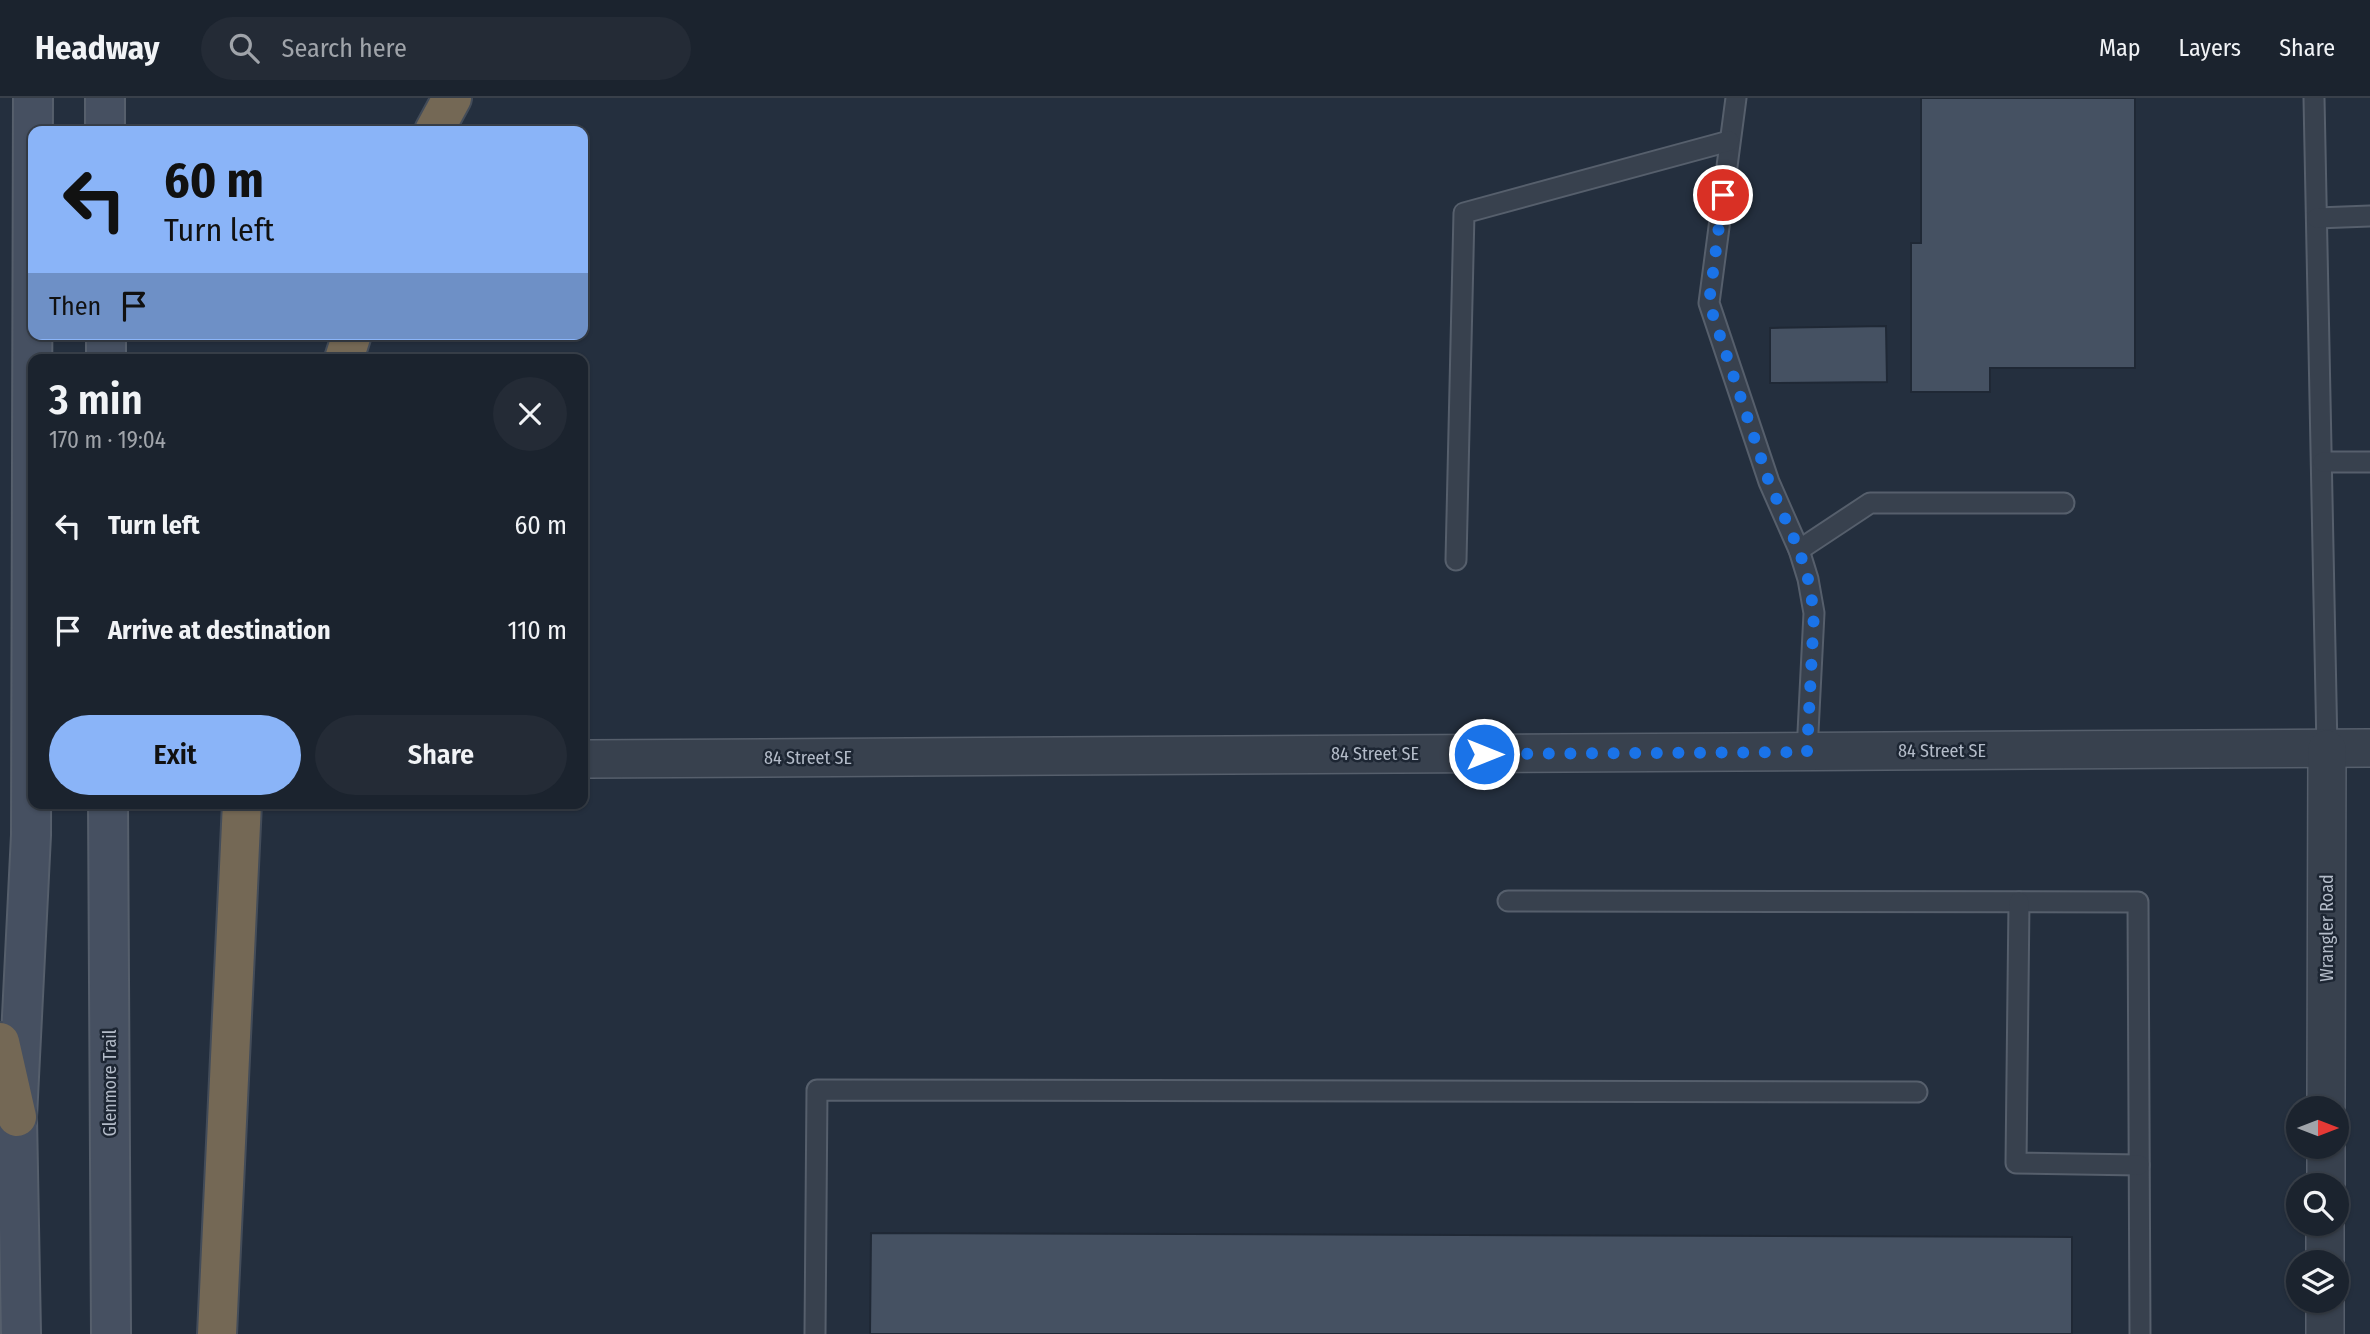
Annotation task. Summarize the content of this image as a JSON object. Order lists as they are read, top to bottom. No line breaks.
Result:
{"streets":{"main road":["Glenmore Trail"],"street":["84 Street SE","Wrangler Road"]},"crossings":[["84 Street SE","Wrangler Road"]],"north":"right","page":{"header":"Headway","search":"Search here","nav":["Map","Layers","Share"],"turn":["60 m","Turn left"],"then":"Then","heading":["3 min","170 m · 19:04"],"list":[{"name":"Turn left","value":"60 m"},{"name":"Arrive at destination","value":"110 m"}],"buttons":["Exit","Share"]}}
